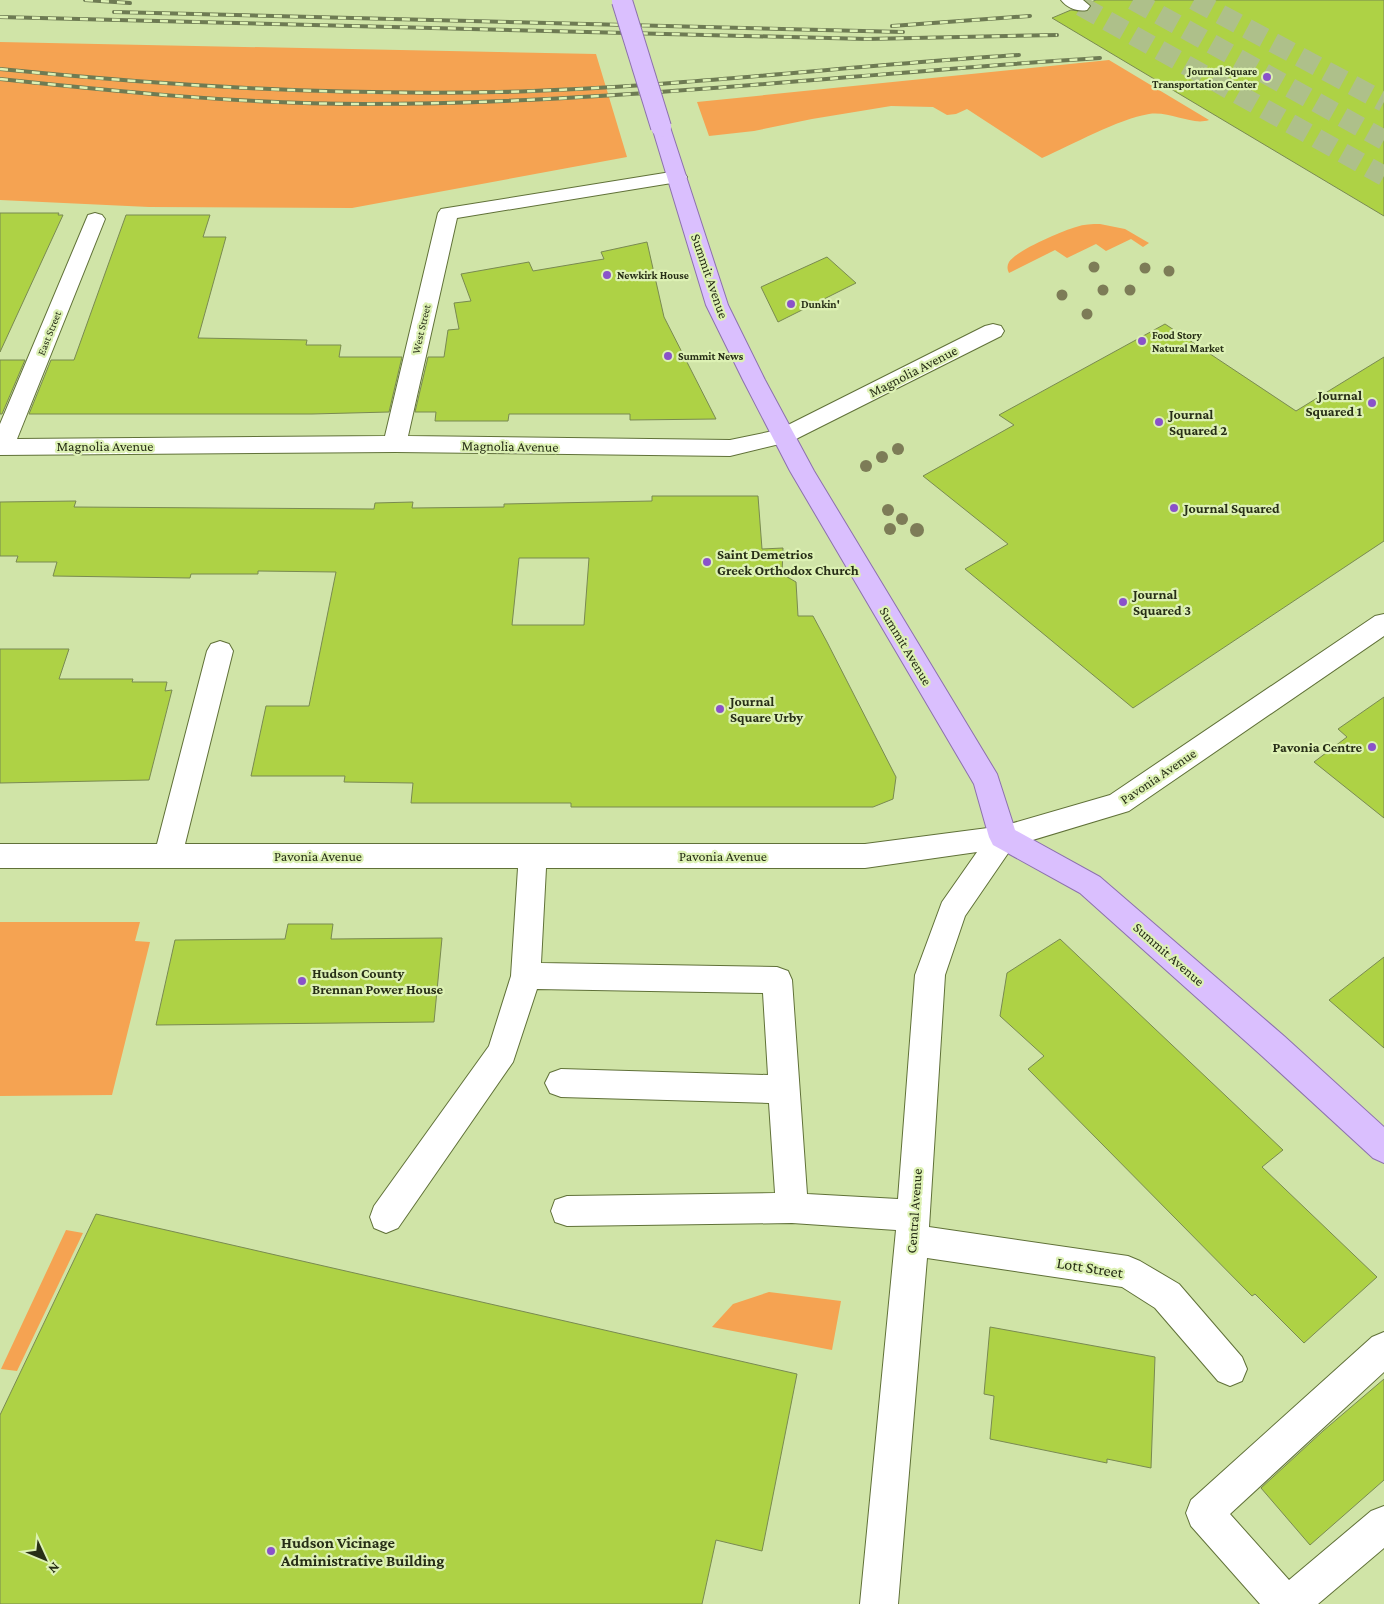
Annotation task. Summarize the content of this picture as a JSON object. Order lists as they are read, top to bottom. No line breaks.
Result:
{"streets":{"main road":["Summit Avenue"],"street":["West Street","East Street","Magnolia Avenue","Pavonia Avenue","Central Avenue","Lott Street"]},"crossings":[["Summit Avenue","West Street"],["Summit Avenue","Magnolia Avenue"],["Summit Avenue","Pavonia Avenue"],["Summit Avenue","Central Avenue"],["West Street","Magnolia Avenue"],["East Street","Magnolia Avenue"],["Pavonia Avenue","Central Avenue"],["Central Avenue","Lott Street"]],"places":["Journal Square Transportation Center","Newkirk House","Dunkin'","Food Story Natural Market","Summit News","Journal Squared 1","Journal Squared 2","Journal Squared","Saint Demetrios Greek Orthodox Church","Journal Squared 3","Journal Square Urby","Pavonia Centre","Hudson County Brennan Power House","Hudson Vicinage Administrative Building"],"north":"bottom right"}
